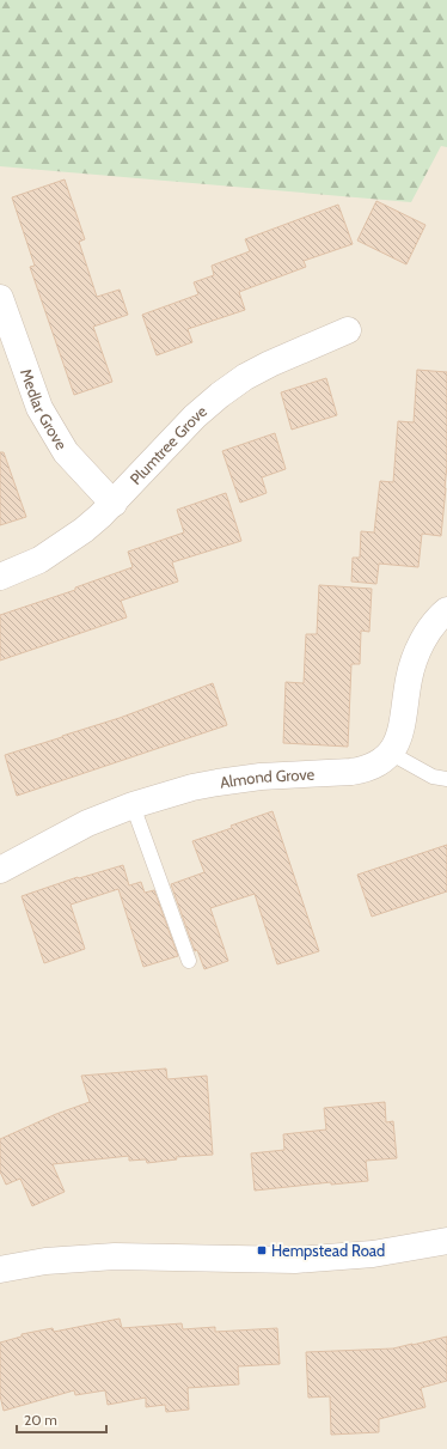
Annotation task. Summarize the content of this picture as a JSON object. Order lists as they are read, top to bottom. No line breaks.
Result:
{"streets":{"street":["Medlar Grove","Plumtree Grove","Almond Grove"]},"crossings":[["Medlar Grove","Plumtree Grove"]],"places":{"transit":["Hempstead Road"]},"scale_bar":"20 m"}
